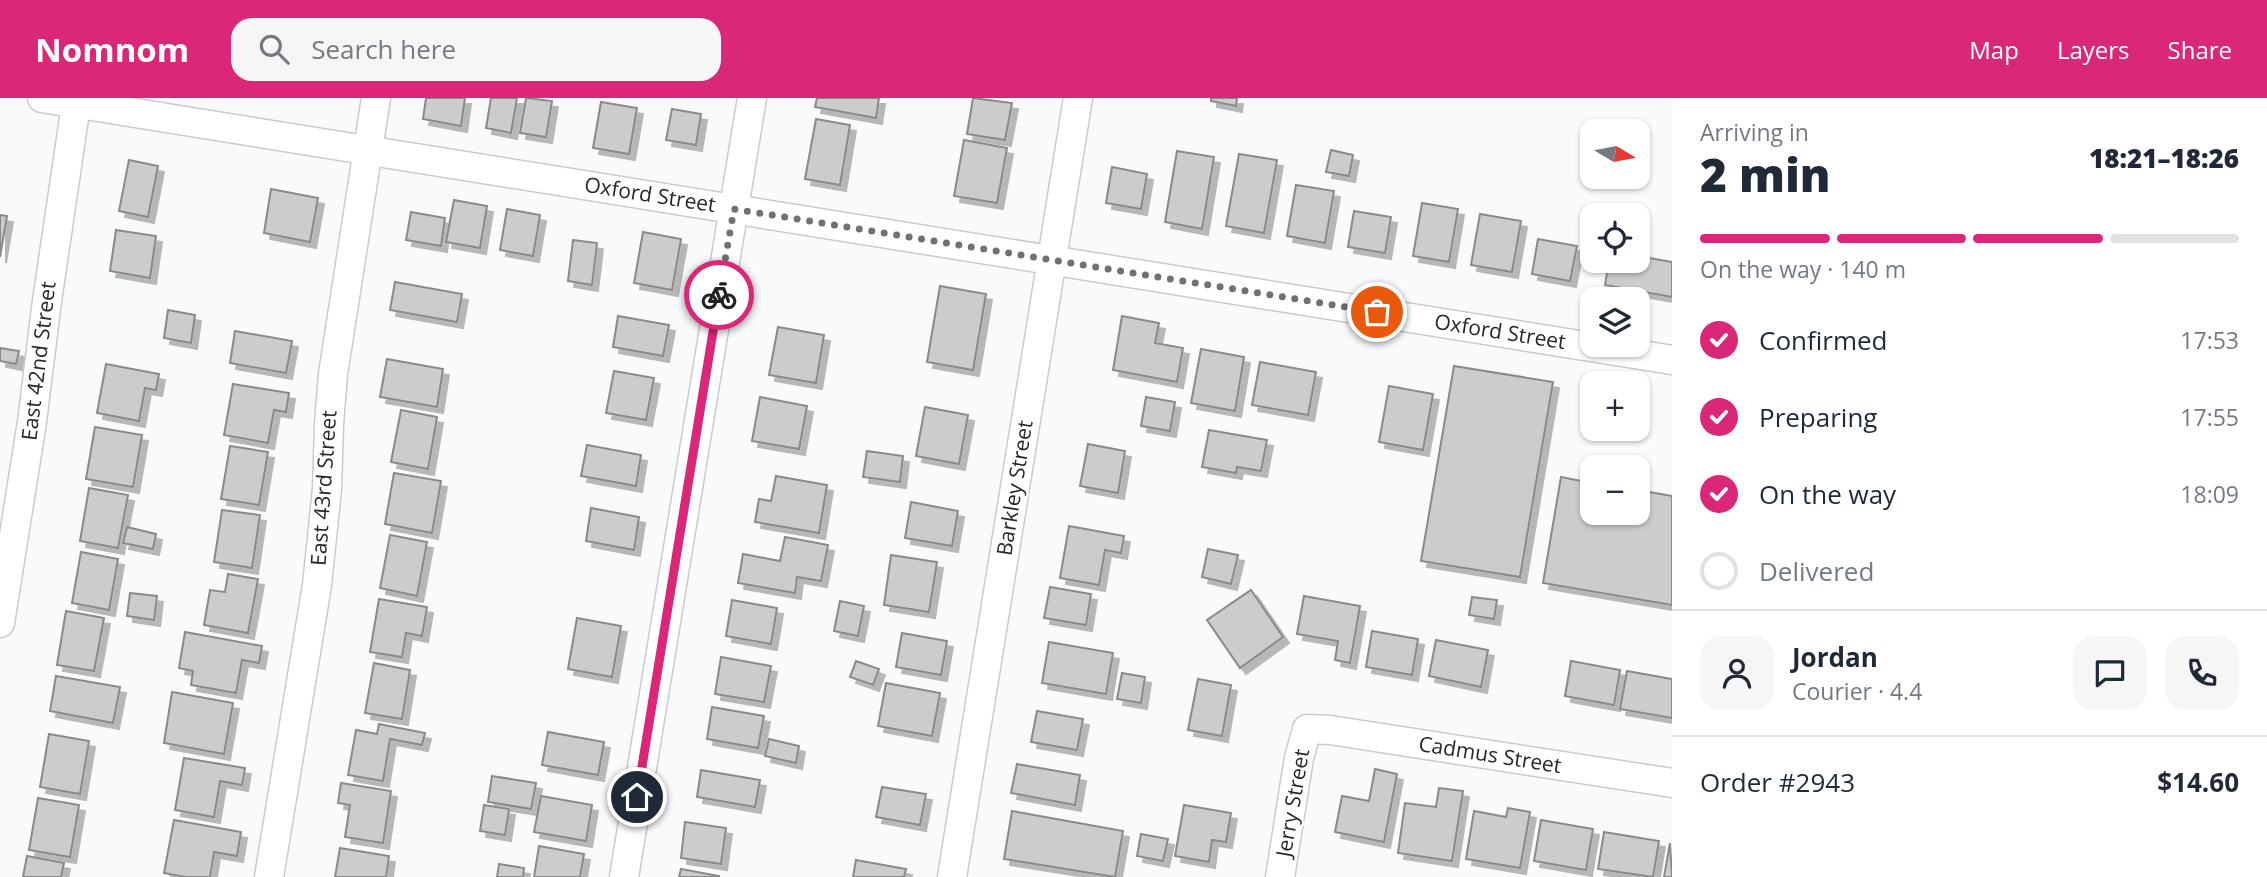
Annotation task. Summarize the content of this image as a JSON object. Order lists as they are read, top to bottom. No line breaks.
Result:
{"streets":{"street":["Oxford Street","East 42nd Street","East 43rd Street","Barkley Street","Cadmus Street","Jerry Street"]},"crossings":[["Oxford Street","East 42nd Street"],["Oxford Street","East 43rd Street"],["Oxford Street","Barkley Street"],["Cadmus Street","Jerry Street"]],"north":"right","page":{"header":"Nomnom","search":"Search here","nav":["Map","Layers","Share"],"heading":["2 min","Arriving in","18:21–18:26"],"panel":["Jordan","Courier · 4.4","Order #2943","$14.60"],"map_buttons":["+","−"],"bar":"On the way · 140 m","list":[["Confirmed","17:53"],["Preparing","17:55"],["On the way","18:09"],"Delivered"]}}
